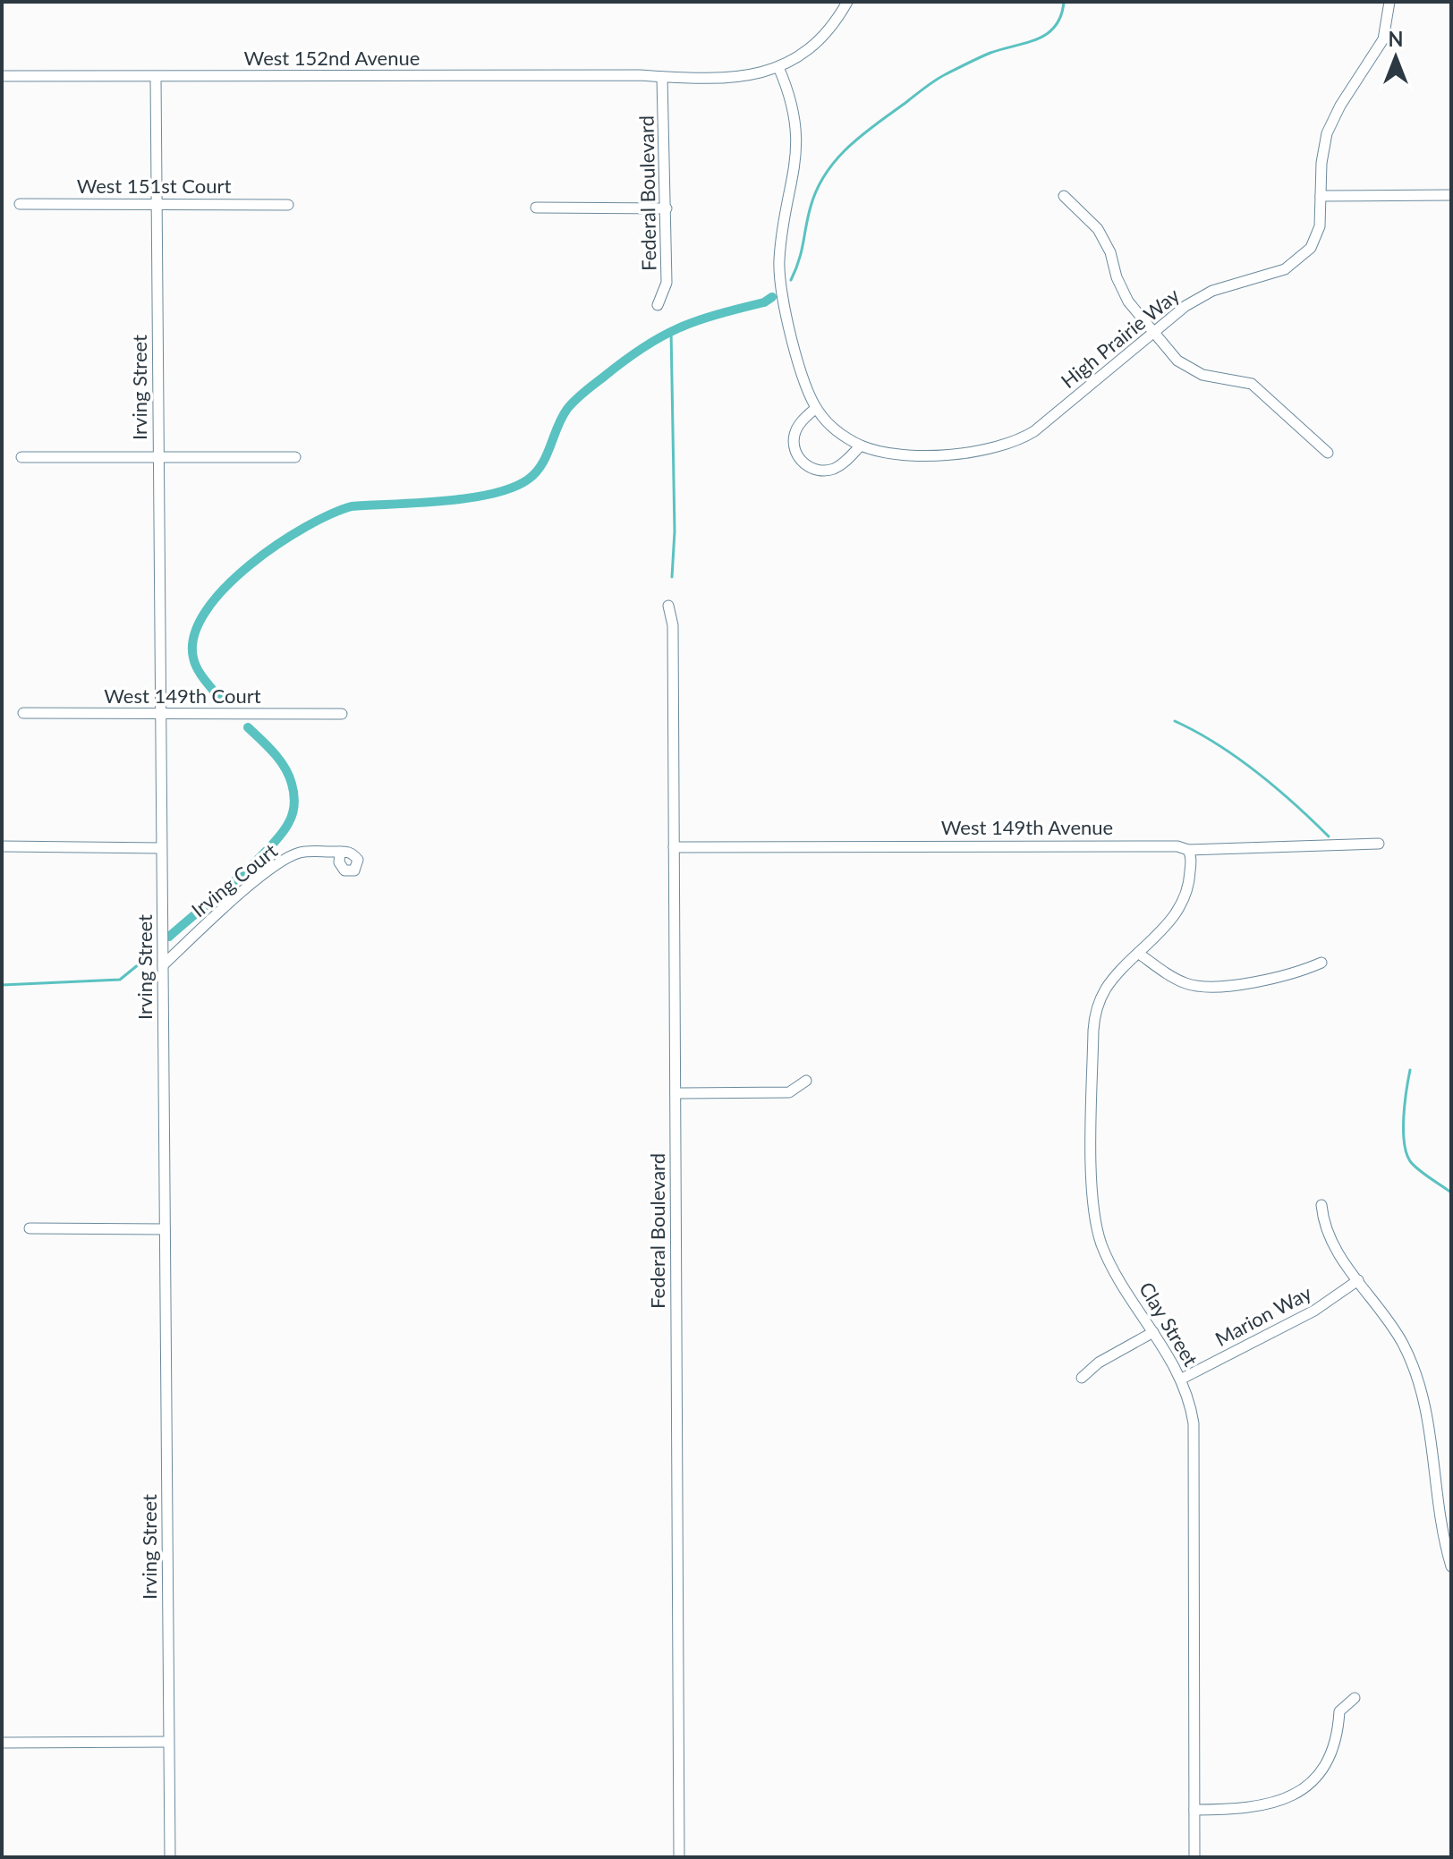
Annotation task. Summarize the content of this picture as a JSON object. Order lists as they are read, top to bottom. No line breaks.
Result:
{"streets":{"street":["West 152nd Avenue","West 151st Court","Federal Boulevard","High Prairie Way","Irving Street","West 149th Court","West 149th Avenue","Irving Court","Marion Way","Clay Street"]},"crossings":[["West 152nd Avenue","Federal Boulevard"],["West 152nd Avenue","High Prairie Way"],["West 152nd Avenue","Irving Street"],["West 151st Court","Irving Street"],["Federal Boulevard","West 149th Avenue"],["Irving Street","West 149th Court"],["Irving Street","Irving Court"],["West 149th Avenue","Clay Street"],["Marion Way","Clay Street"]],"north":"top"}
